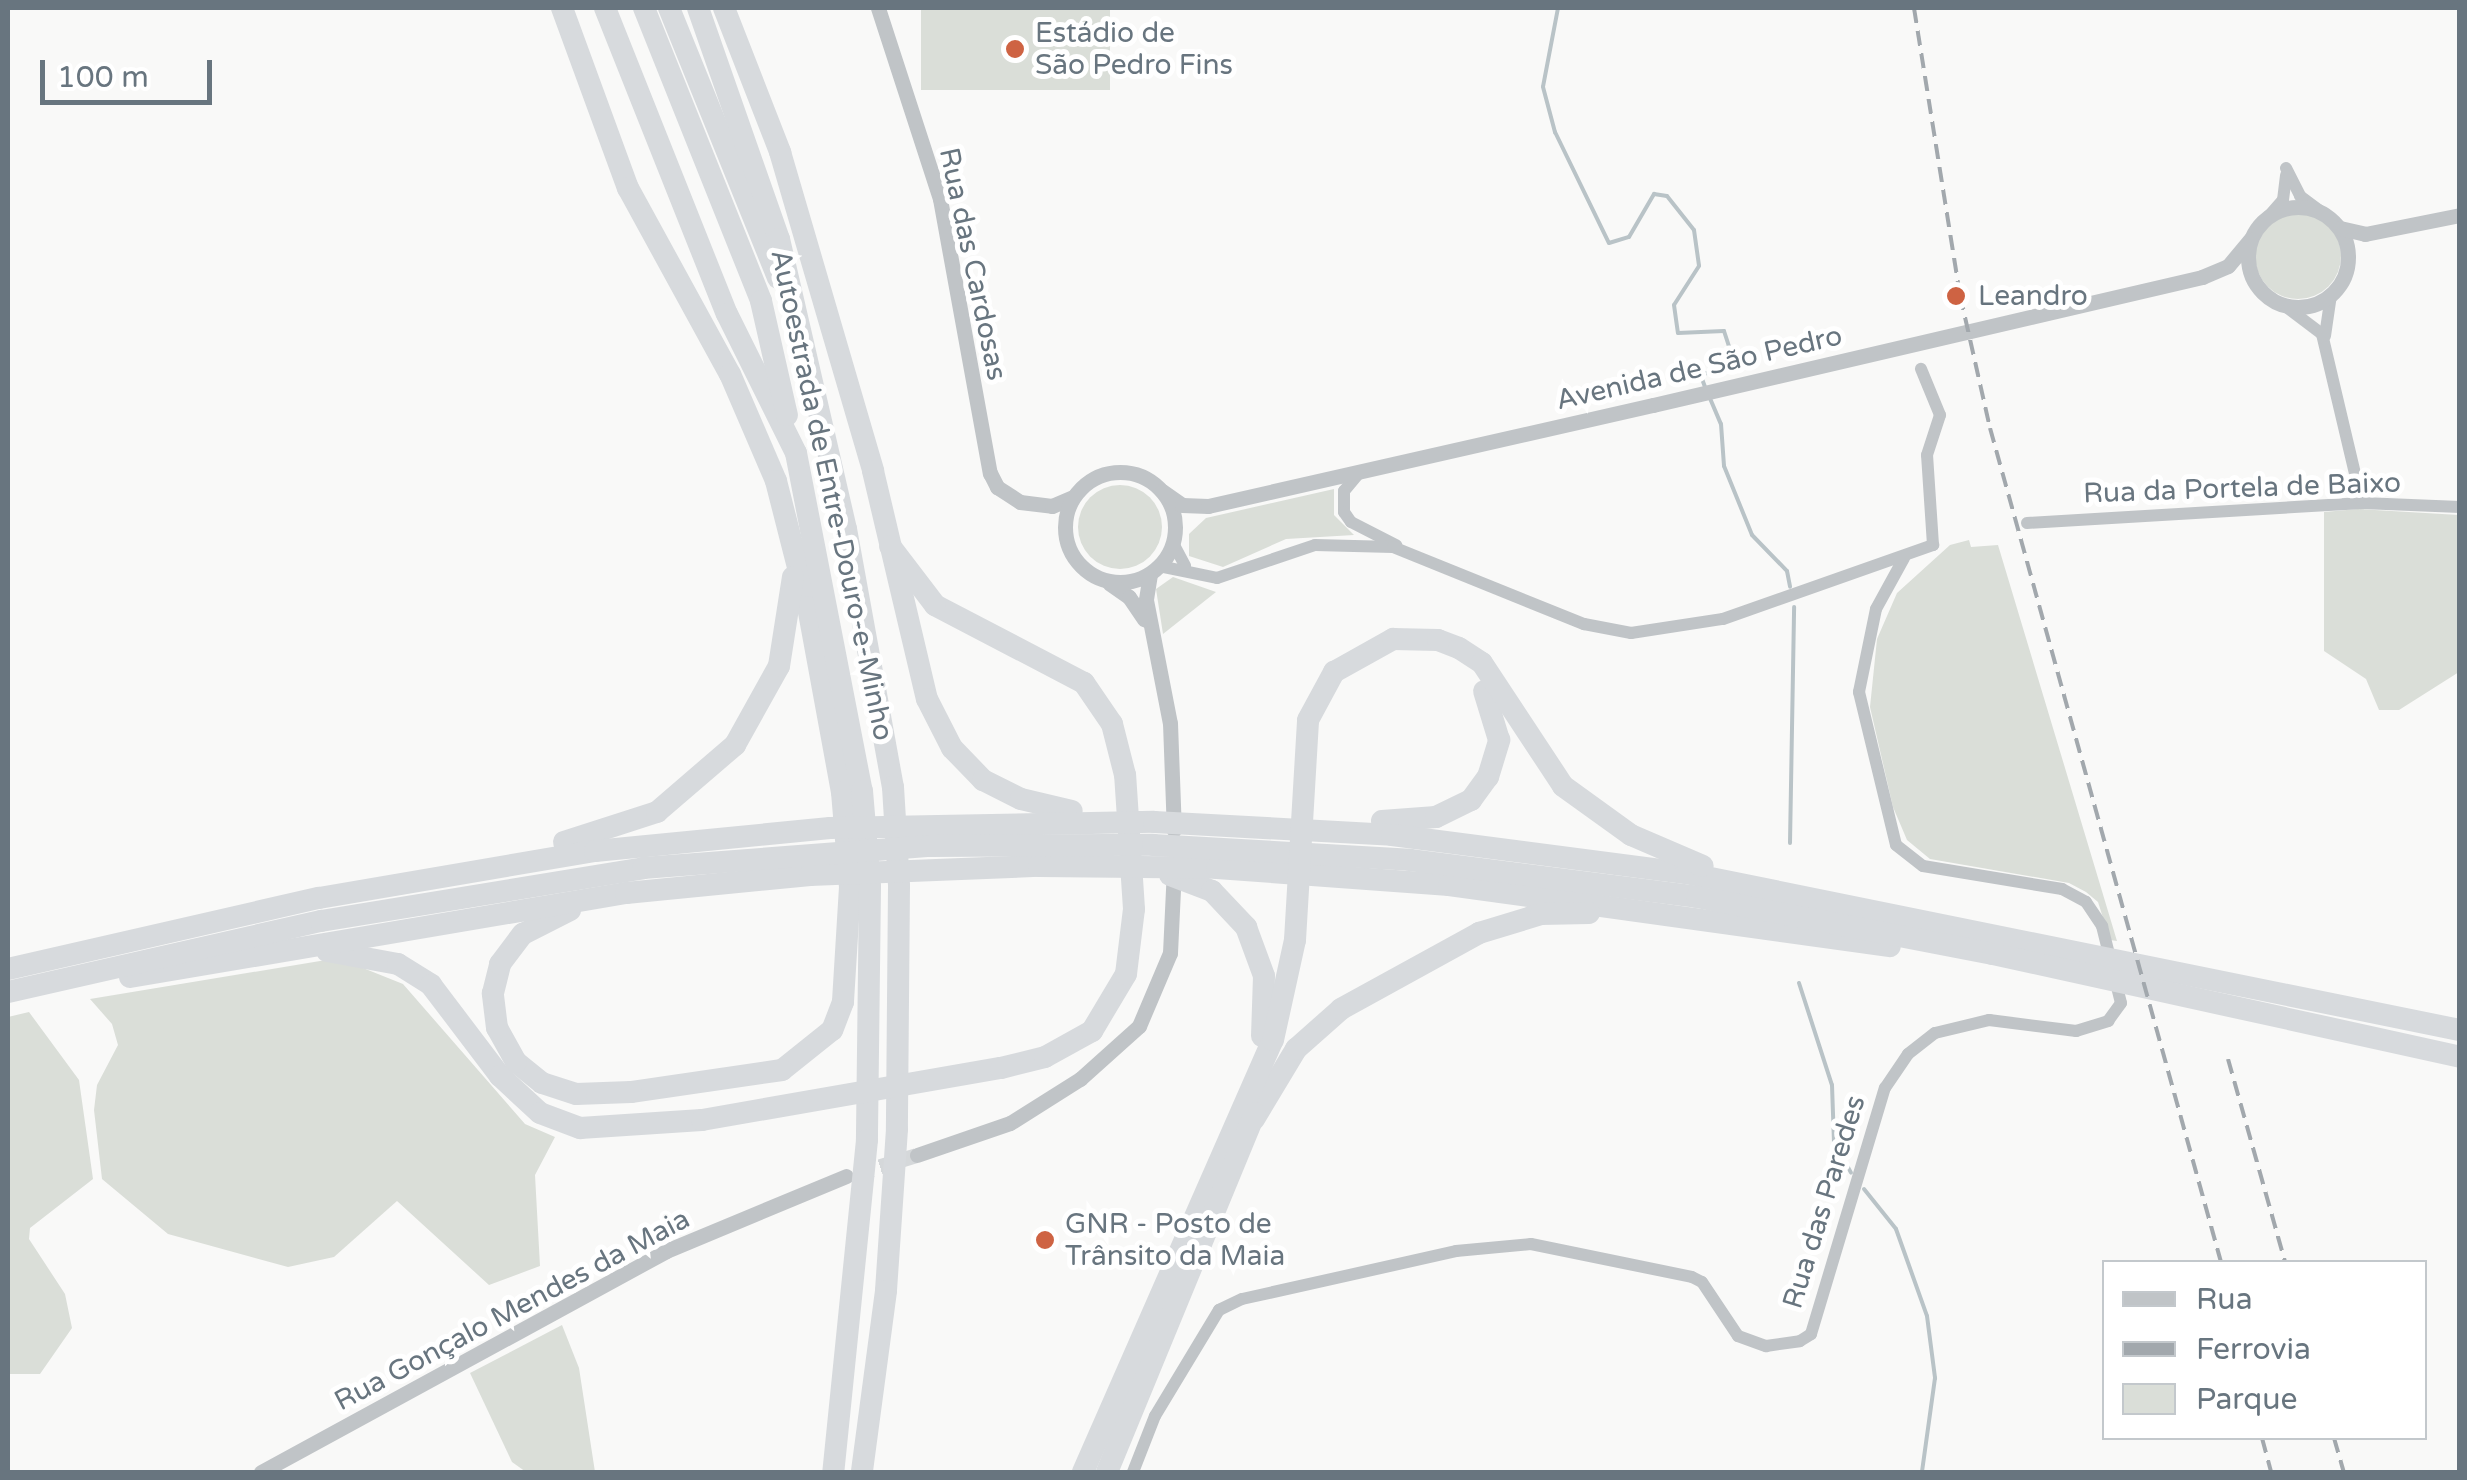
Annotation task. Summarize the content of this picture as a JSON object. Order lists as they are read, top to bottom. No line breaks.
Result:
{"streets":{"highway":["Autoestrada de Entre-Douro-e-Minho"],"street":["Rua das Cardosas","Avenida de São Pedro","Rua da Portela de Baixo","Rua das Paredes","Rua Gonçalo Mendes da Maia"]},"crossings":[["Rua das Cardosas","Avenida de São Pedro"]],"places":["Estádio de São Pedro Fins","Leandro","GNR - Posto de Trânsito da Maia"],"legend":["Rua","Ferrovia","Parque"],"scale_bar":"100 m"}
